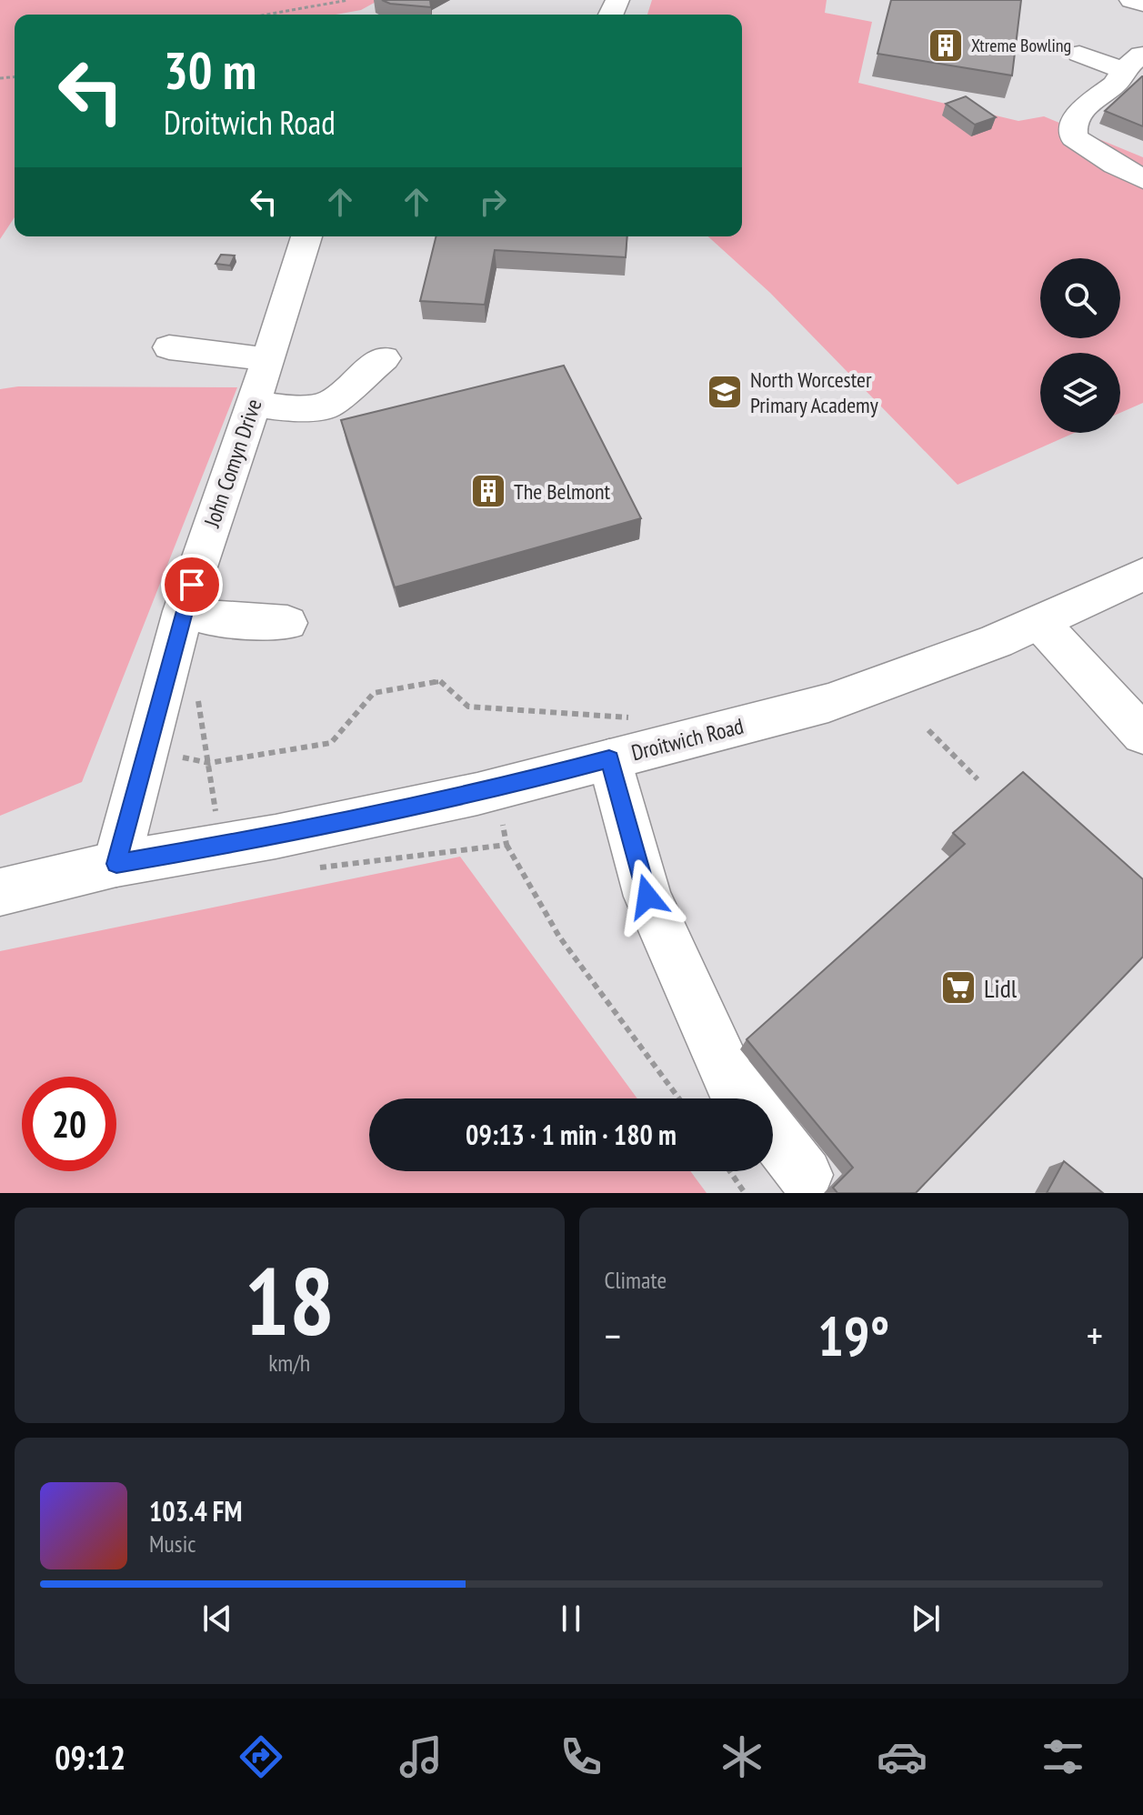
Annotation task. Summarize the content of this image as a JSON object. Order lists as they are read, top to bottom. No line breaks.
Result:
{"streets":{"main road":["John Comyn Drive","Droitwich Road"]},"crossings":[["John Comyn Drive","Droitwich Road"]],"places":{"building":["Xtreme Bowling","The Belmont"],"school or university":["North Worcester Primary Academy"],"supermarket":["Lidl"]},"page":{"turn":["30 m","Droitwich Road"],"limit":"20","trip":"09:13 · 1 min · 180 m","tile":[["18","km/h"],"Climate"],"heat":["−","19°","+"],"song":["103.4 FM","Music"],"tabs":"09:12"}}
